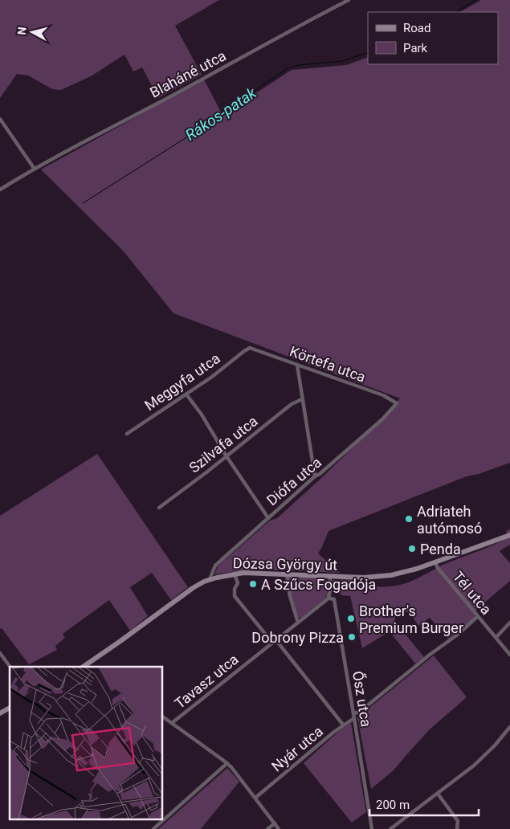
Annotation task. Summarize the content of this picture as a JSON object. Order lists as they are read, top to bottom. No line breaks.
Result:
{"streets":{"main road":["Dózsa György út"],"street":["Blaháné utca","Körtefa utca","Meggyfa utca","Szilvafa utca","Diófa utca","Tél utca","Tavasz utca","Ősz utca","Nyár utca"]},"crossings":[["Körtefa utca","Meggyfa utca"],["Körtefa utca","Diófa utca"],["Diófa utca","Dózsa György út"],["Dózsa György út","Tél utca"],["Dózsa György út","Ősz utca"],["Tél utca","Nyár utca"],["Tavasz utca","Ősz utca"],["Ősz utca","Nyár utca"]],"water":["Rákos-patak"],"places":["Adriateh autómosó","Penda","A Szűcs Fogadója","Brother's Premium Burger","Dobrony Pizza"],"legend":["Road","Park"],"scale_bar":"200 m","north":"left"}
